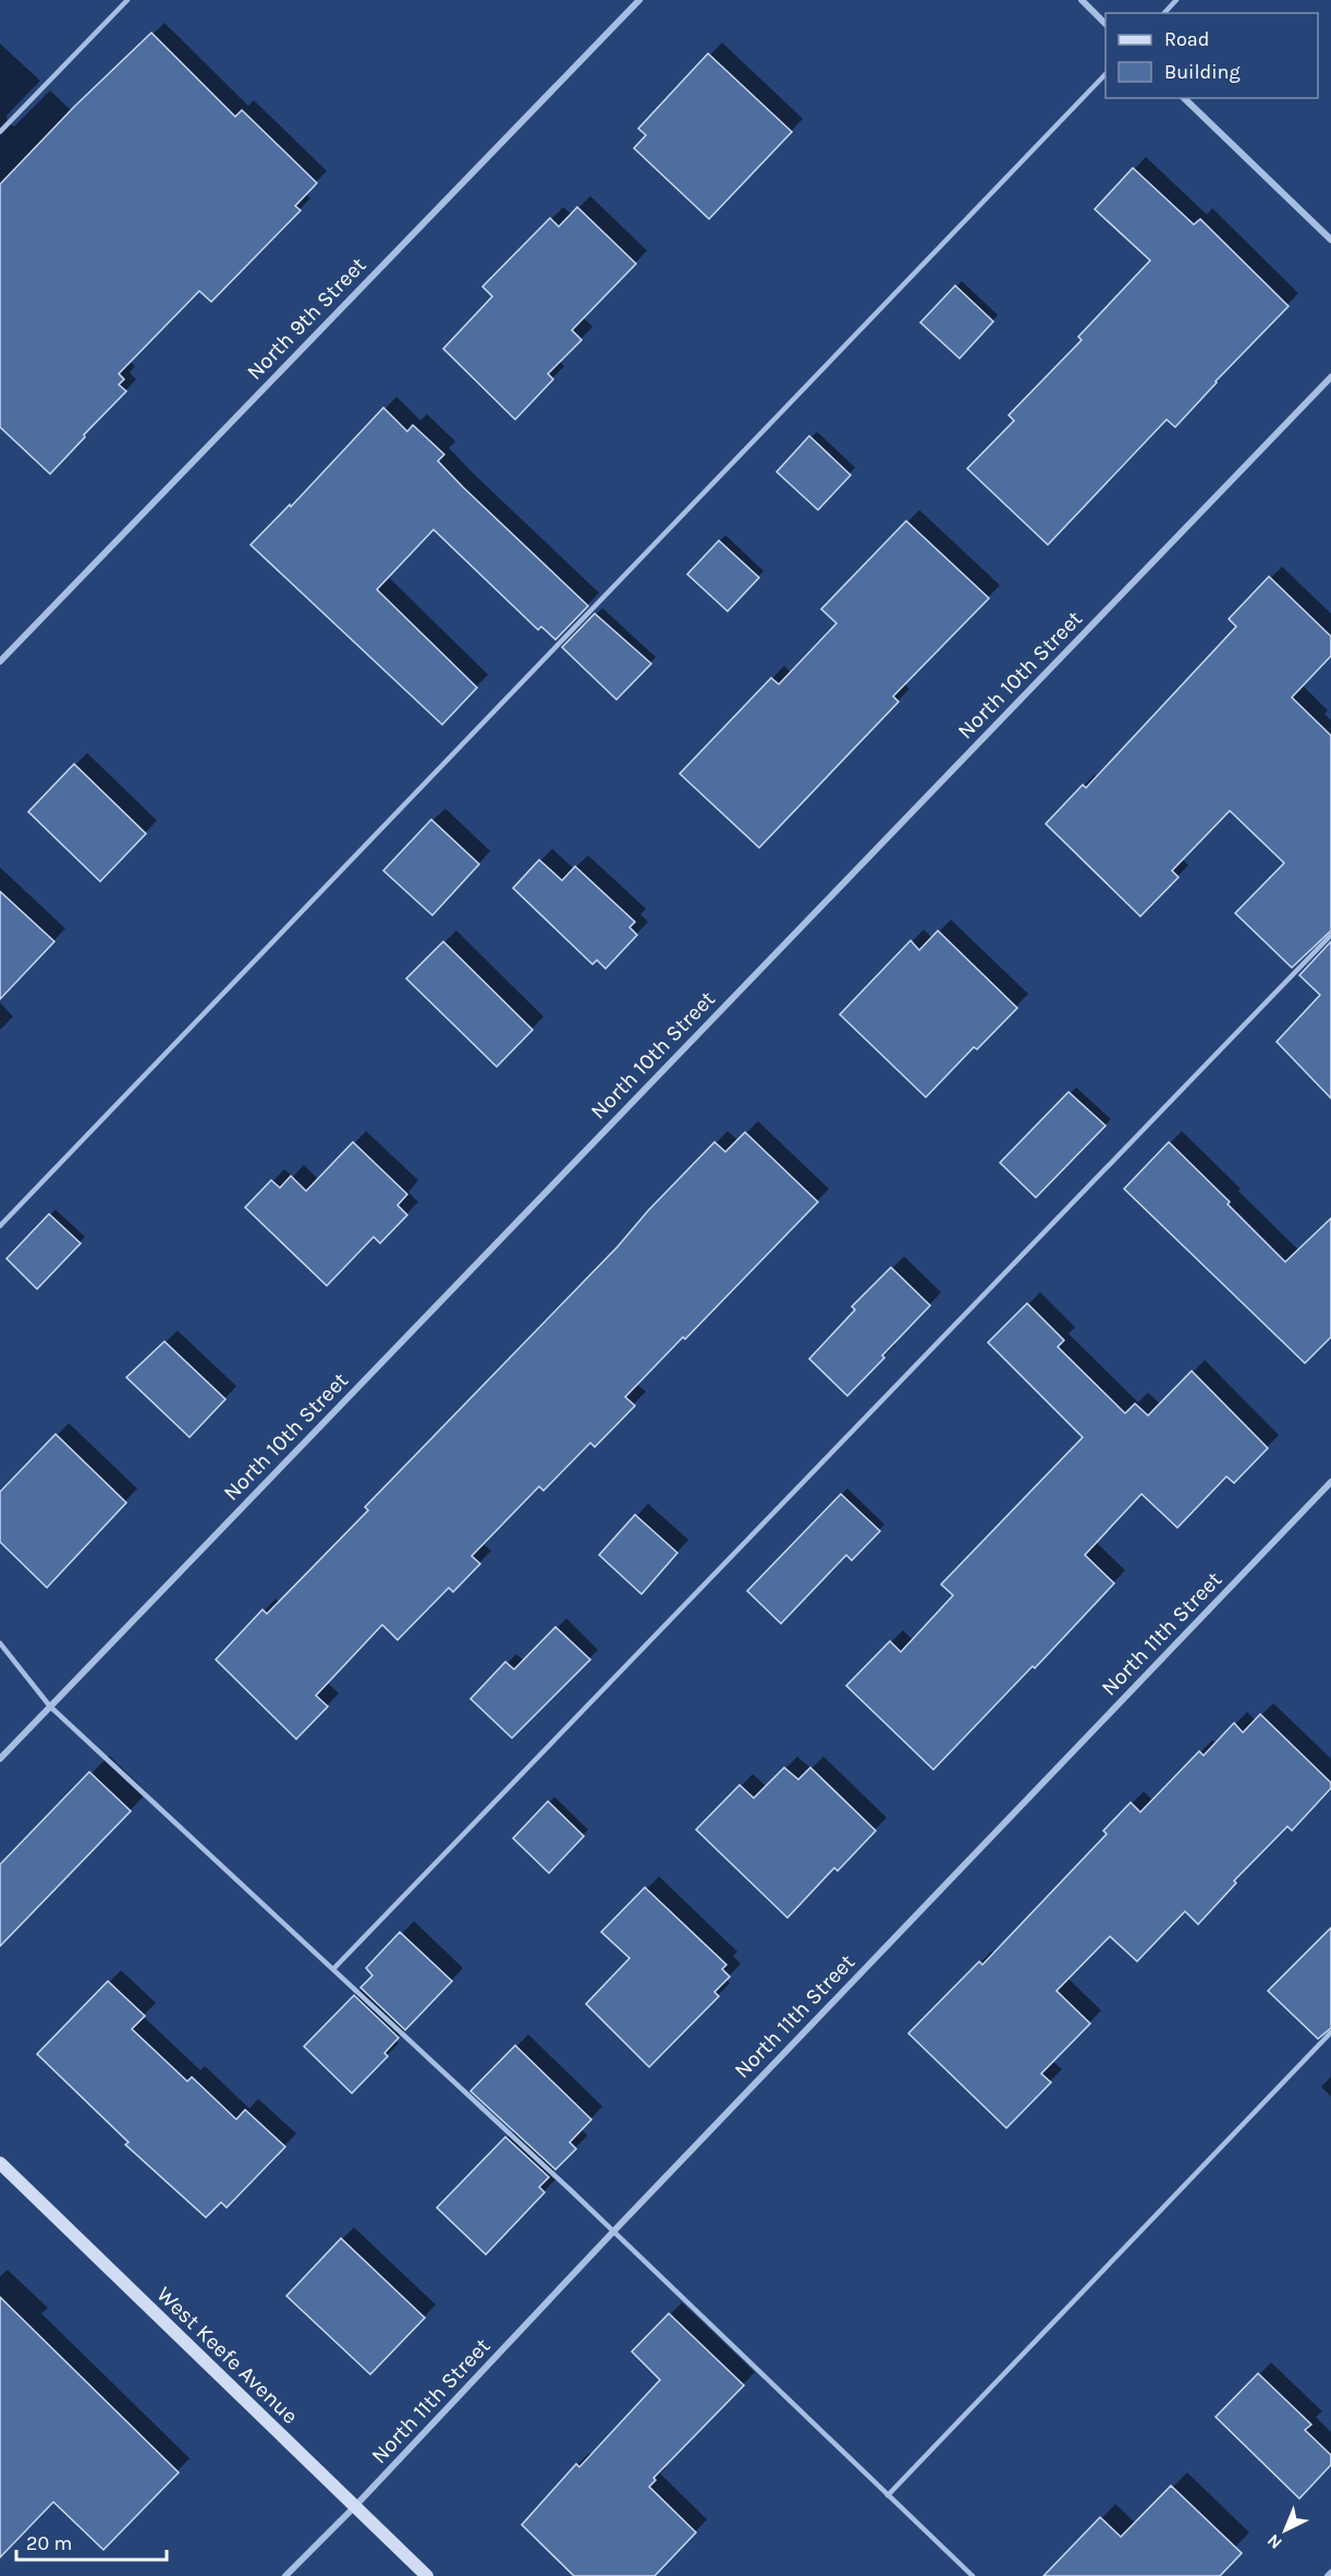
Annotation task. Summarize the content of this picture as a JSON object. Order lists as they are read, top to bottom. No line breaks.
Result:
{"streets":{"street":["North 9th Street","North 10th Street","North 11th Street","West Keefe Avenue"]},"crossings":[["North 11th Street","West Keefe Avenue"]],"legend":["Road","Building"],"scale_bar":"20 m","north":"bottom left"}
